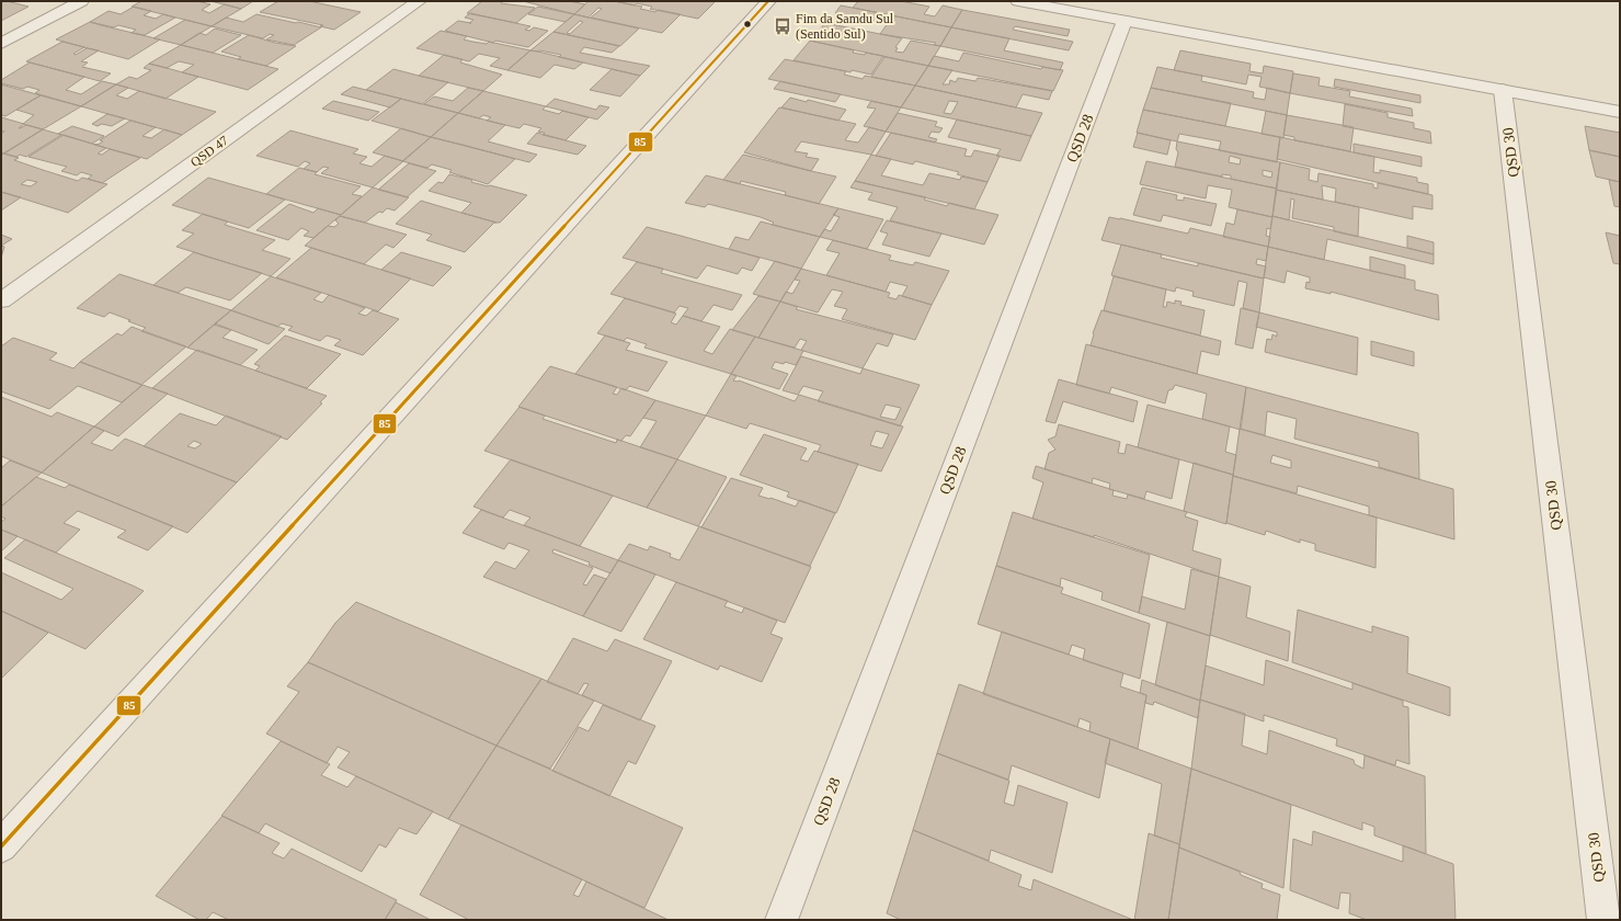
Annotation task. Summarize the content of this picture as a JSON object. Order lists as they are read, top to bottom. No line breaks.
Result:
{"streets":{"street":["QSD 28","QSD 47","QSD 30"]},"places":{"bus stop":["Fim da Samdu Sul (Sentido Sul)"]},"lines":["transit line 85"]}
